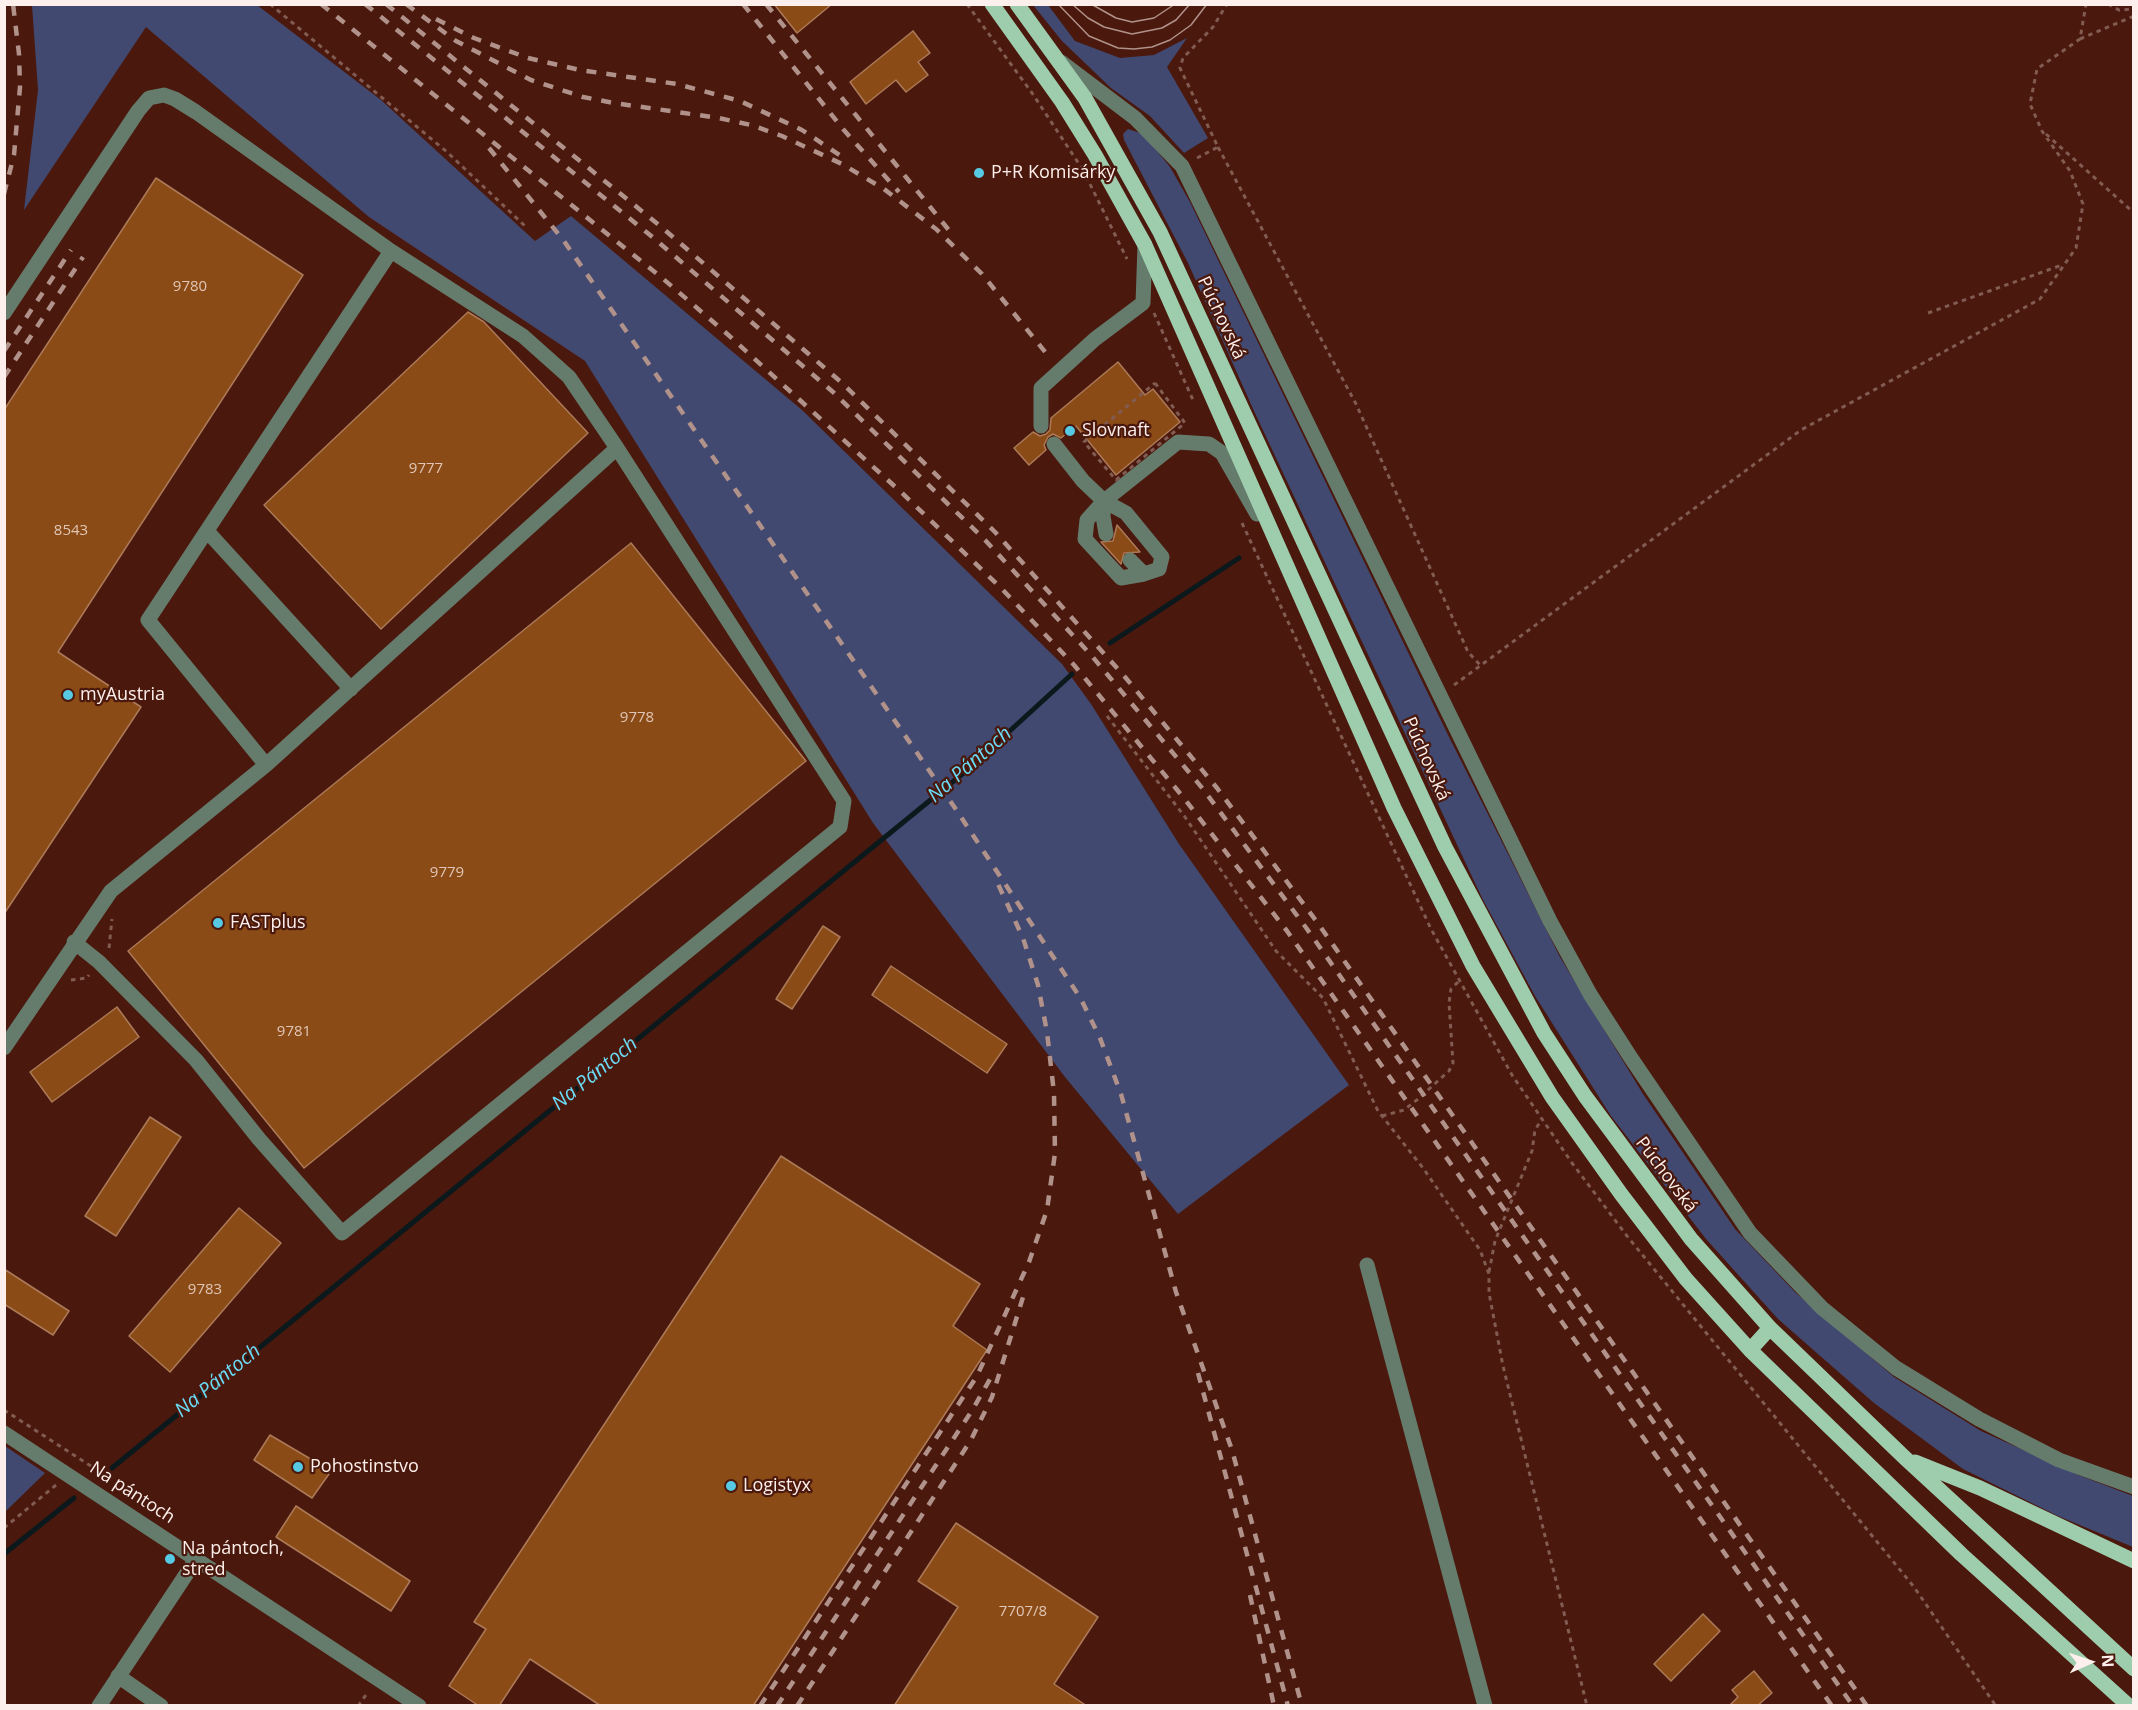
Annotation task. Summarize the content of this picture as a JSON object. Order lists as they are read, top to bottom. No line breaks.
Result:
{"streets":{"main road":["Púchovská"],"street":["Na pántoch"]},"water":["Na Pántoch"],"places":["P+R Komisárky","Slovnaft","myAustria","FASTplus","Pohostinstvo","Logistyx","Na pántoch, stred"],"house_numbers":["9780","9777","8543","9778","9779","9781","9783","7707/8"],"north":"right"}
